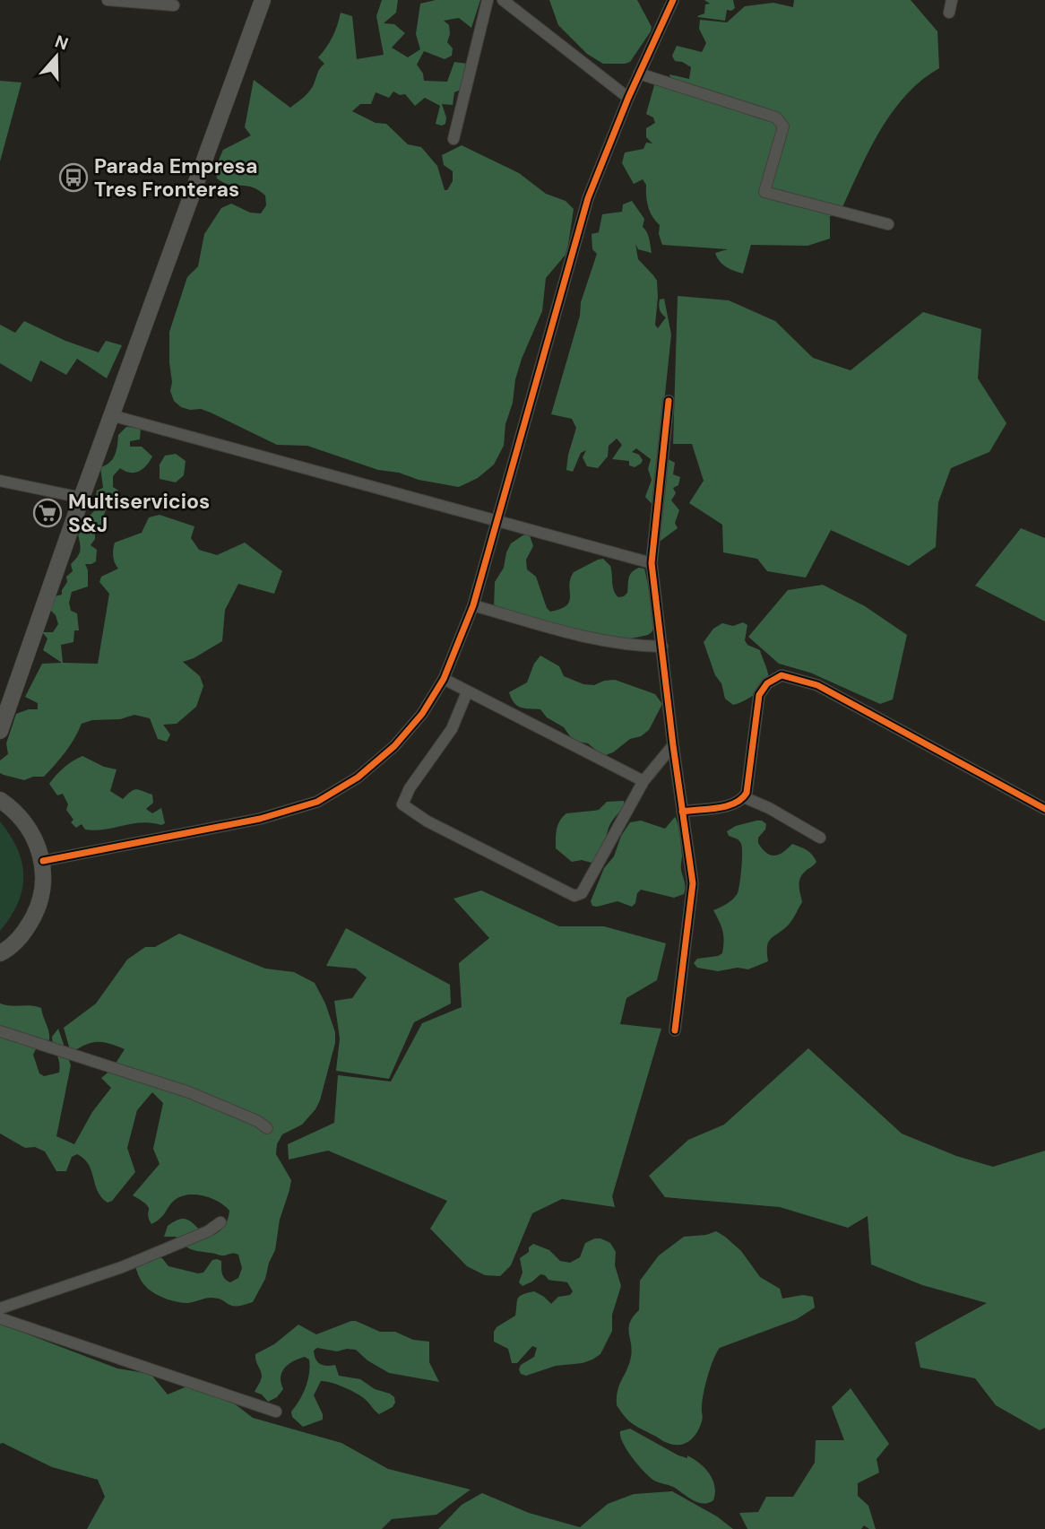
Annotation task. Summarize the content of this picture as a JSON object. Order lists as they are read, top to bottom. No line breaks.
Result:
{"places":{"bus stop":["Parada Empresa Tres Fronteras"],"supermarket":["Multiservicios S&J"]},"north":"top"}
